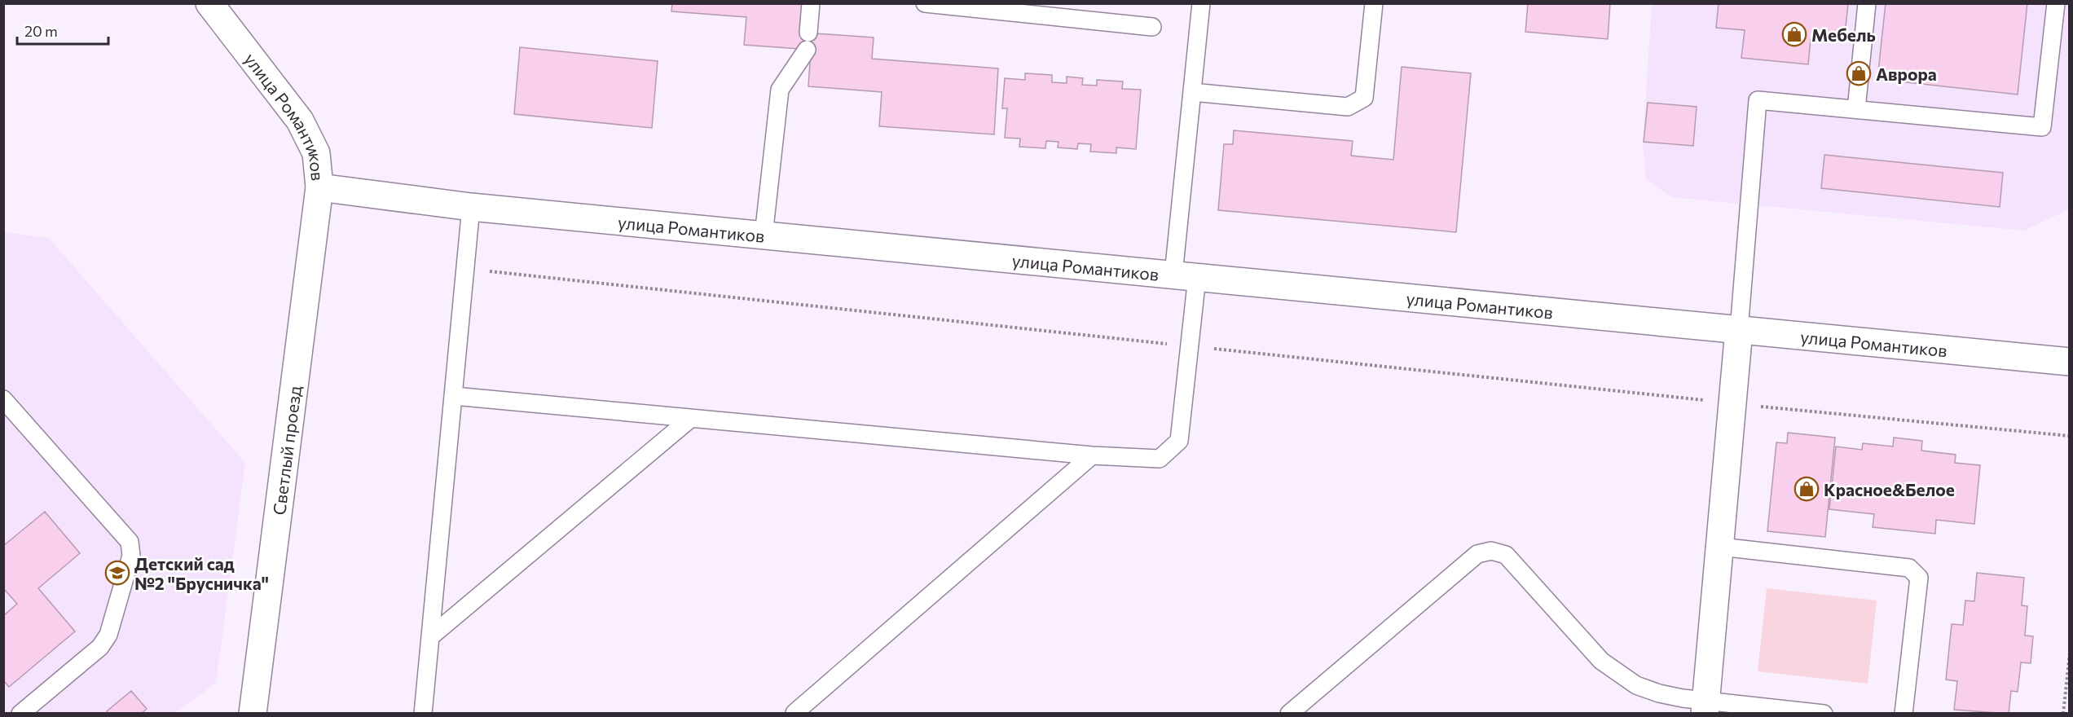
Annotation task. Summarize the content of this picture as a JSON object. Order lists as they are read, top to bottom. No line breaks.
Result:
{"streets":{"street":["улица Романтиков","Светлый проезд"]},"crossings":[["улица Романтиков","Светлый проезд"]],"places":{"shop":["Мебель","Аврора","Красное&Белое"],"school or university":["Детский сад №2 \"Брусничка\""]},"scale_bar":"20 m"}
